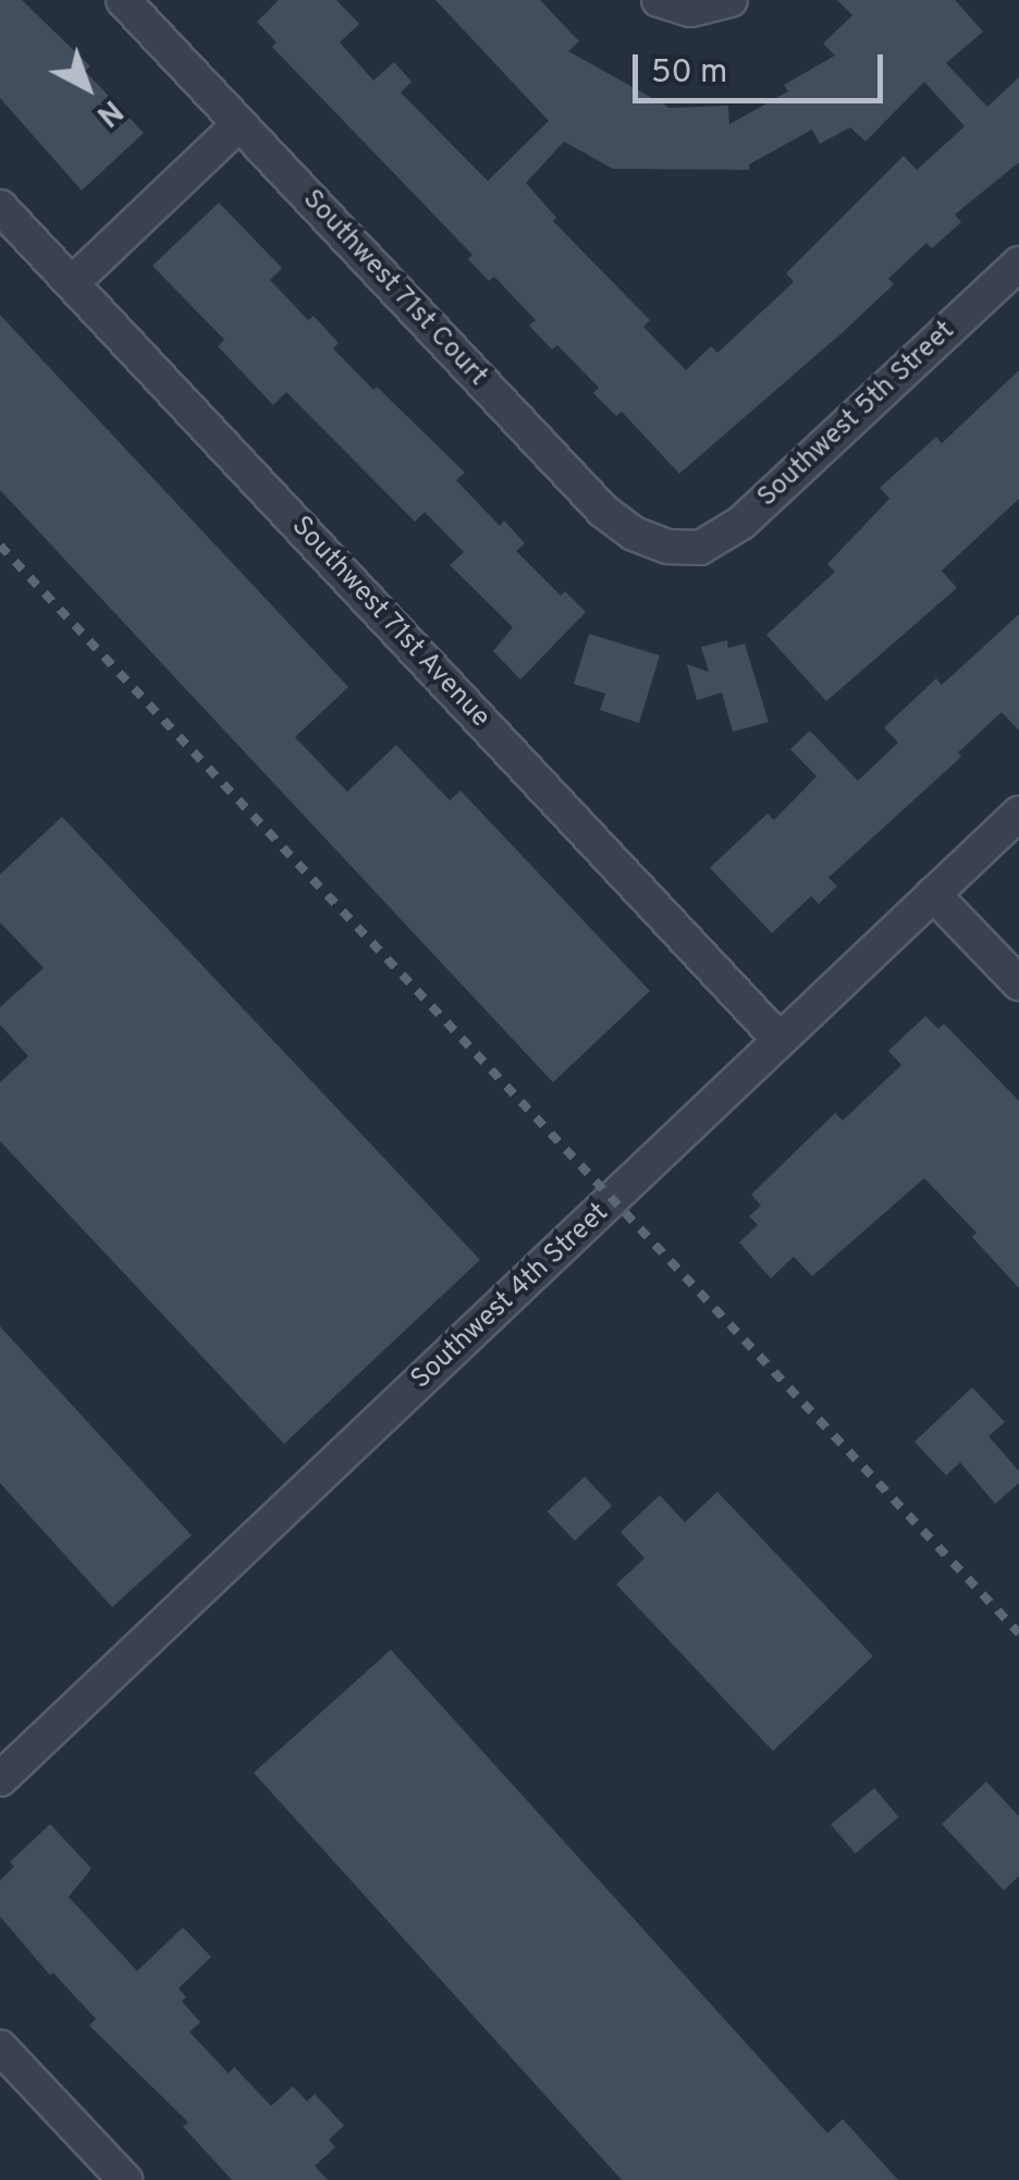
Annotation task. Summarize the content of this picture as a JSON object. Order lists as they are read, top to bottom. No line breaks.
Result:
{"streets":{"street":["Southwest 71st Court","Southwest 5th Street","Southwest 71st Avenue","Southwest 4th Street"]},"crossings":[["Southwest 71st Court","Southwest 5th Street"],["Southwest 71st Avenue","Southwest 4th Street"]],"scale_bar":"50 m","north":"bottom right"}
